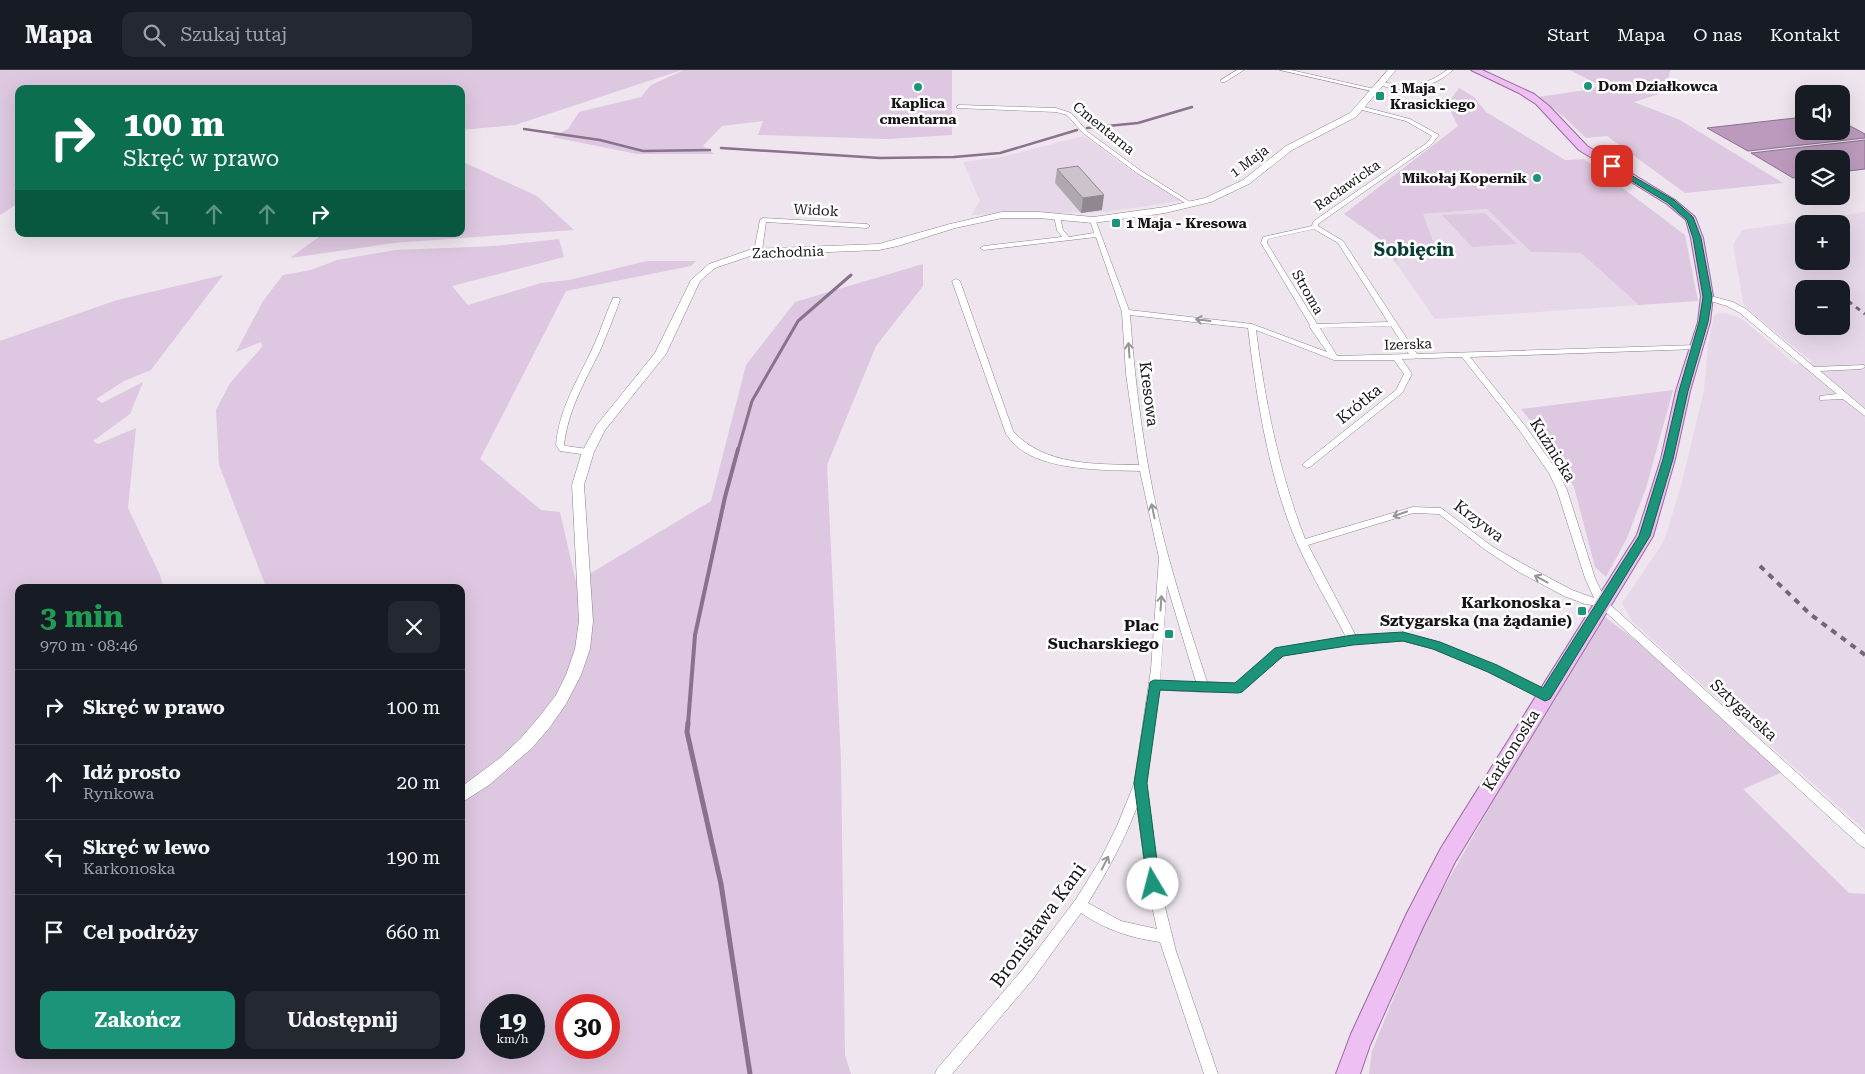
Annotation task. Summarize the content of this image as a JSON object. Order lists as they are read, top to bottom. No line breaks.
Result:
{"streets":{"main road":["Karkonoska"],"street":["Cmentarna","1 Maja","Racławicka","Widok","Zachodnia","Stroma","Izerska","Kresowa","Krótka","Kuźnicka","Krzywa","Sztygarska","Bronisława Kani"]},"crossings":[["Cmentarna","1 Maja"],["1 Maja","Racławicka"],["1 Maja","Zachodnia"],["1 Maja","Kresowa"],["Racławicka","Stroma"],["Widok","Zachodnia"],["Zachodnia","Kresowa"],["Stroma","Izerska"],["Izerska","Kresowa"],["Izerska","Krótka"],["Izerska","Kuźnicka"],["Izerska","Karkonoska"],["Kuźnicka","Krzywa"],["Kuźnicka","Sztygarska"],["Kuźnicka","Karkonoska"],["Krzywa","Sztygarska"],["Krzywa","Karkonoska"],["Sztygarska","Karkonoska"]],"one_way":["Kresowa","Krzywa","Bronisława Kani"],"districts":["Sobięcin"],"places":{"other":["Dom Działkowca","Kaplica cmentarna","Mikołaj Kopernik"],"transit":["1 Maja - Krasickiego","1 Maja - Kresowa","Karkonoska - Sztygarska (na żądanie)","Plac Sucharskiego"]},"page":{"header":"Mapa","search":"Szukaj tutaj","nav":["Start","Mapa","O nas","Kontakt"],"map_buttons":["+","−"],"turn":["100 m","Skręć w prawo"],"heading":["3 min","970 m · 08:46"],"list":[{"name":"Skręć w prawo","value":"100 m"},{"name":"Idź prosto","note":"Rynkowa","value":"20 m"},{"name":"Skręć w lewo","note":"Karkonoska","value":"190 m"},{"name":"Cel podróży","value":"660 m"}],"buttons":["Zakończ","Udostępnij"],"speed":"19 km/h","limit":"30"}}
